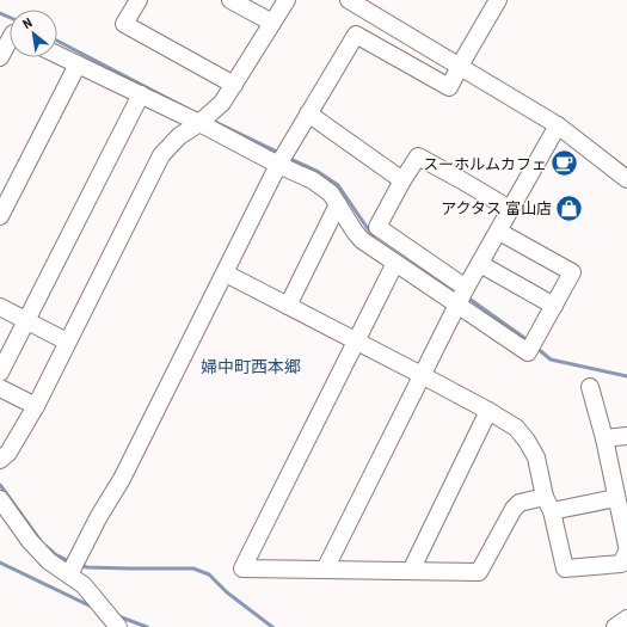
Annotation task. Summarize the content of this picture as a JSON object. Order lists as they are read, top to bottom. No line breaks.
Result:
{"districts":["婦中町西本郷"],"places":{"cafe":["スーホルムカフェ"],"shop":["アクタス 富山店"]},"north":"top left"}
